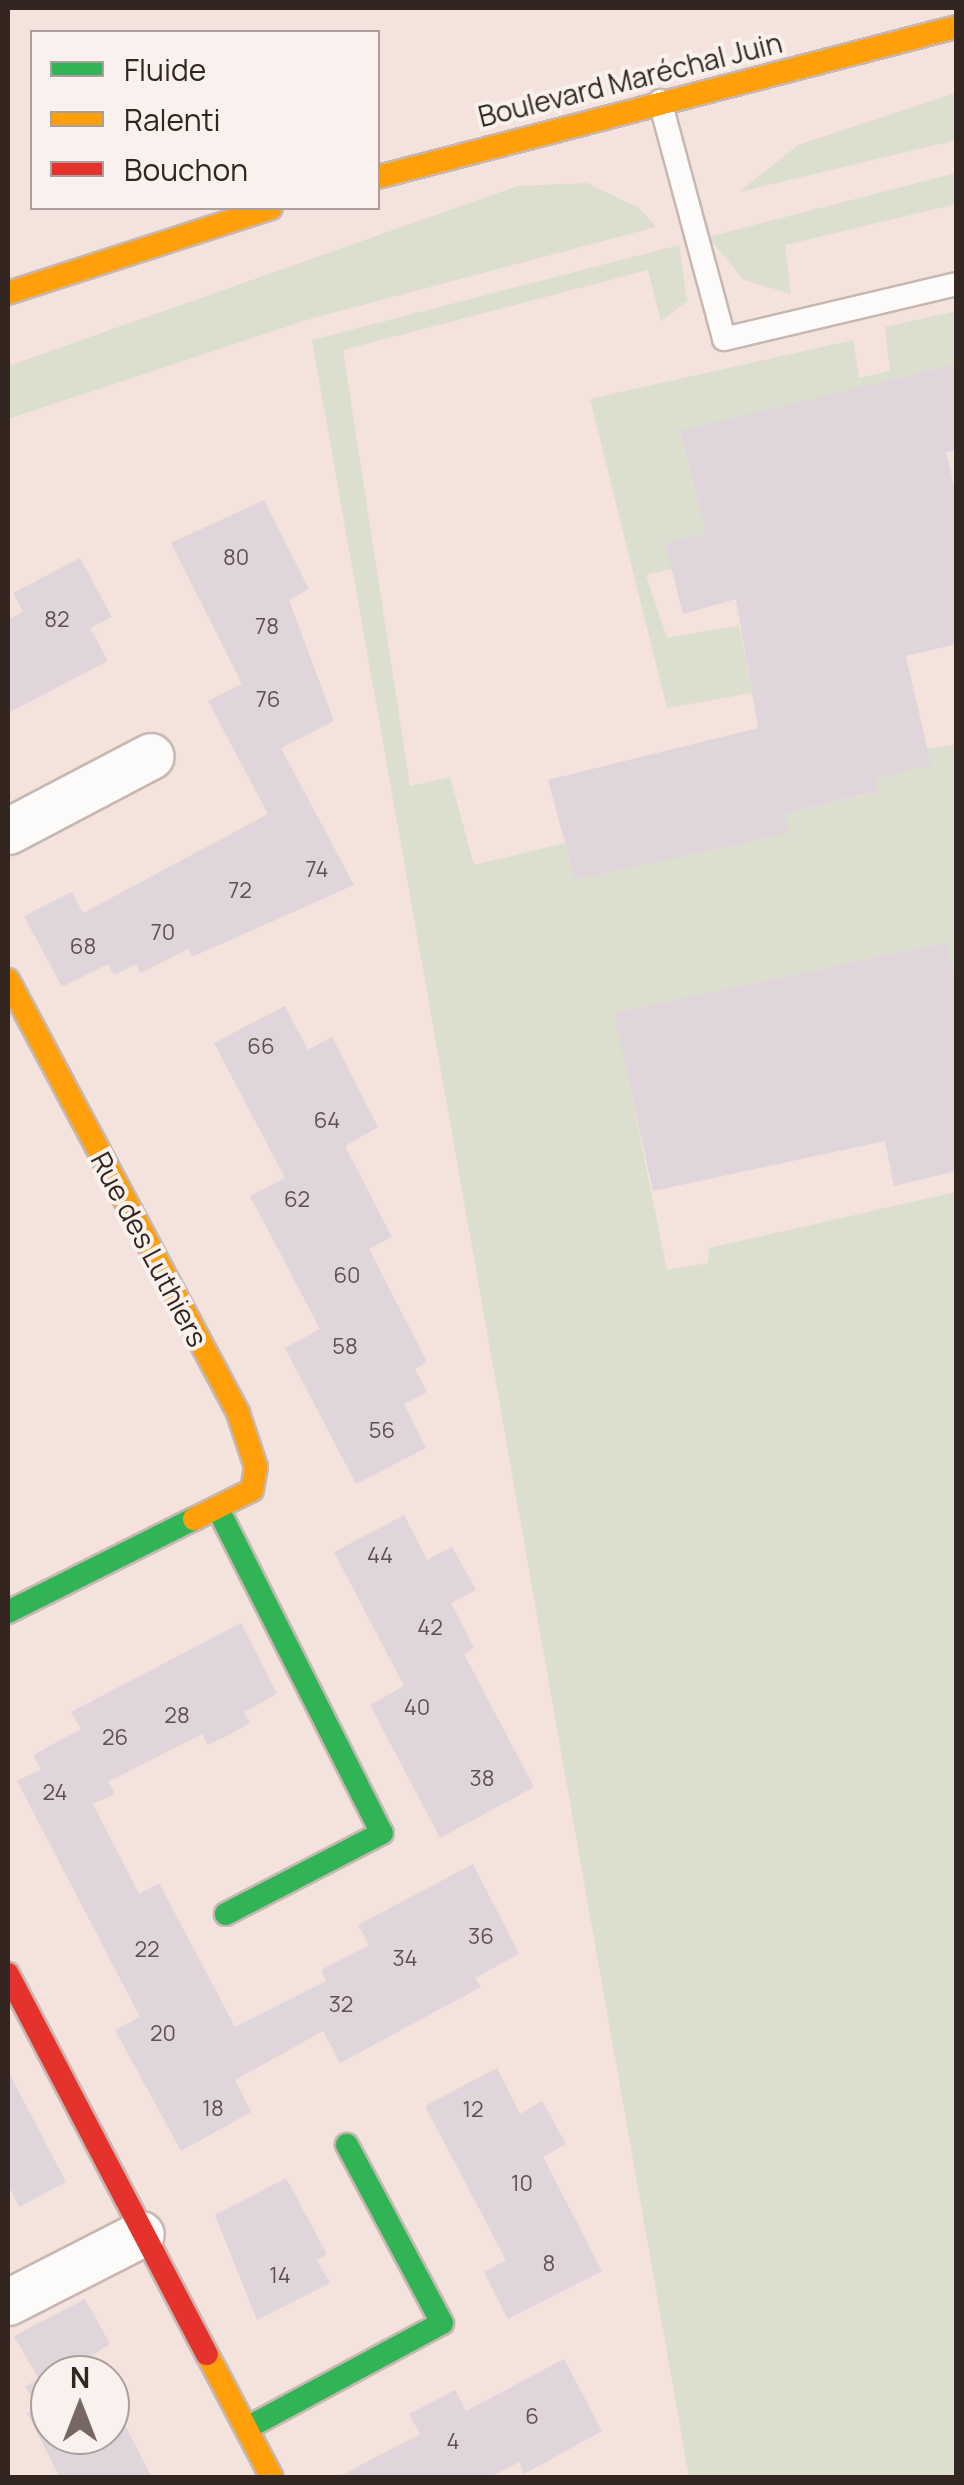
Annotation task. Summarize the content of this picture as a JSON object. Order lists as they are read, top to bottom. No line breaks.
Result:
{"streets":{"street":["Boulevard Maréchal Juin","Rue des Luthiers"]},"house_numbers":["80","82","78","76","74","72","70","68","66","64","62","60","58","56","44","42","40","28","26","38","24","36","22","34","32","20","18","12","10","8","14","6","4"],"legend":["Fluide","Ralenti","Bouchon"],"north":"top"}
